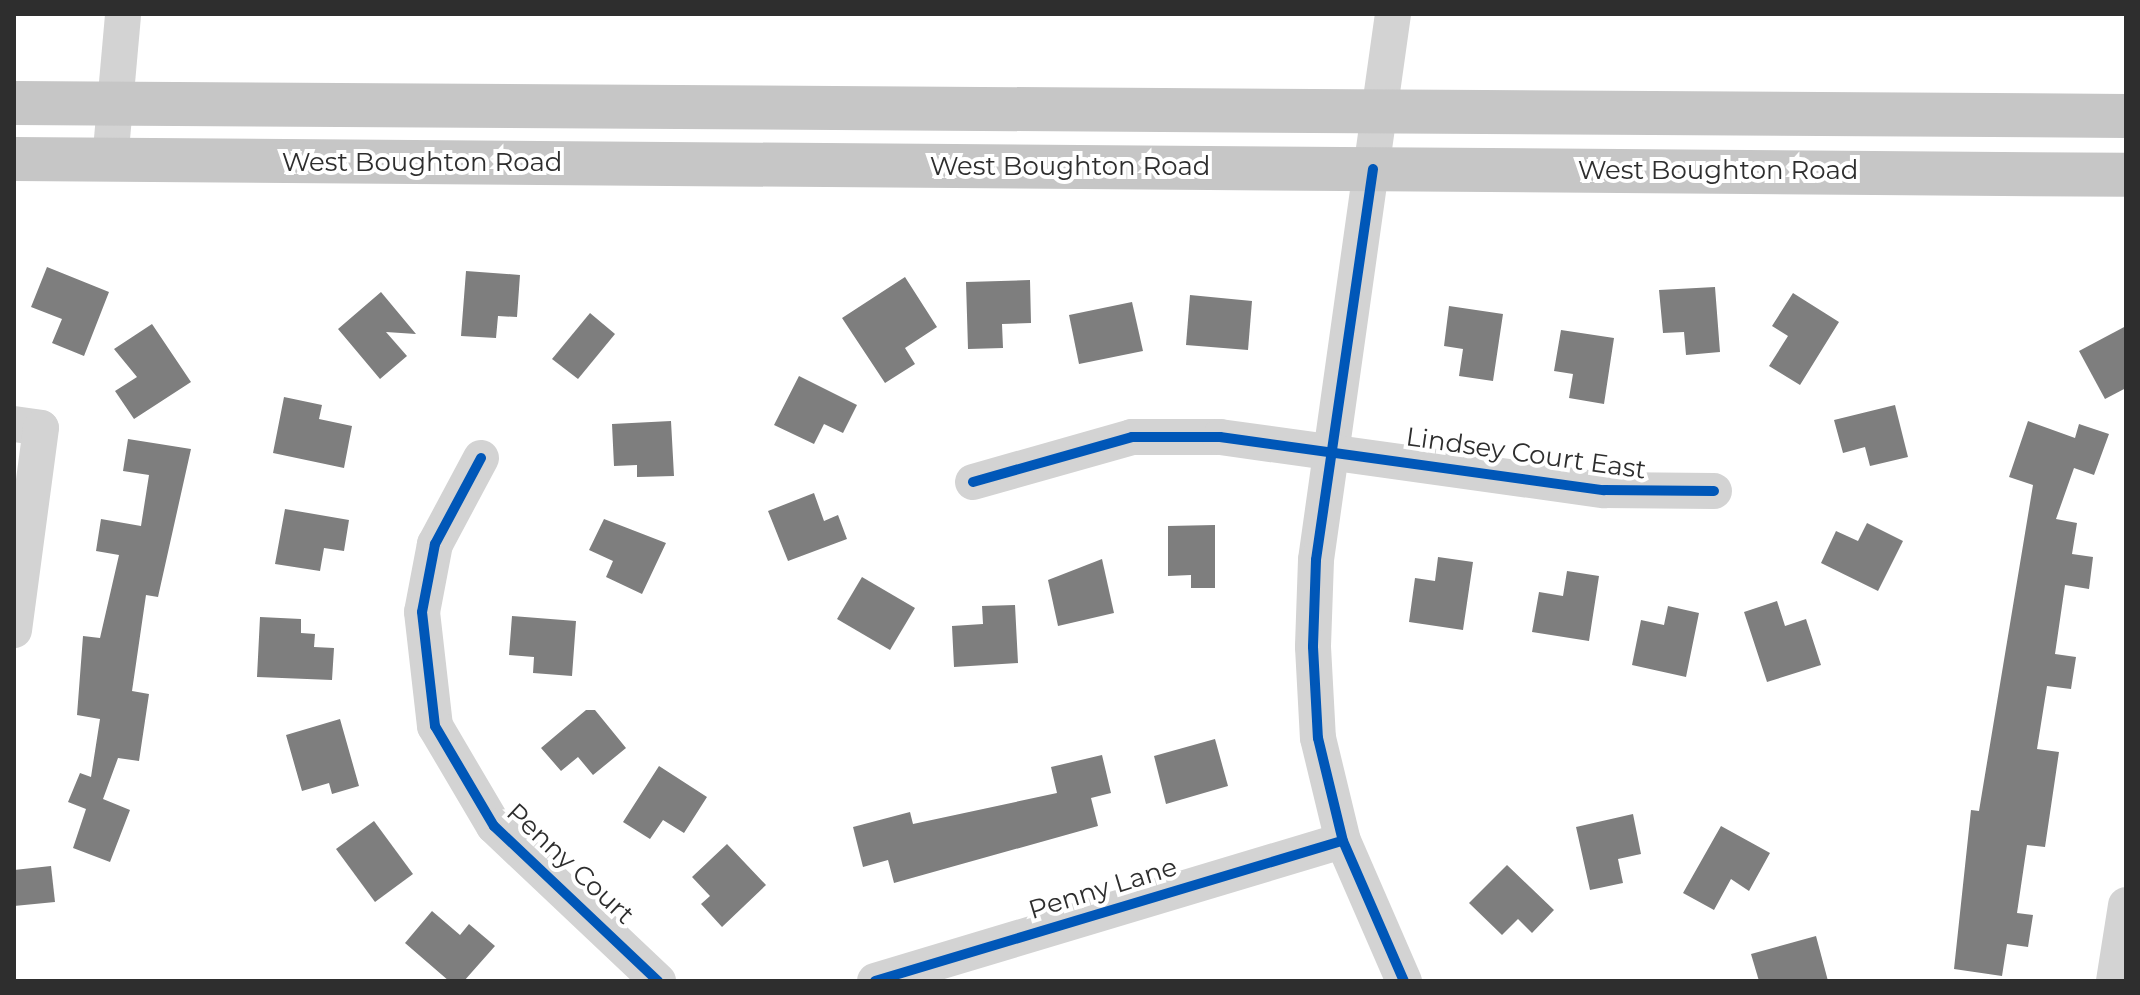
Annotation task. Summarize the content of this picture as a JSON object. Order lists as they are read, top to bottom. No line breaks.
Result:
{"streets":{"main road":["West Boughton Road"],"street":["Lindsey Court East","Penny Court","Penny Lane"]}}
